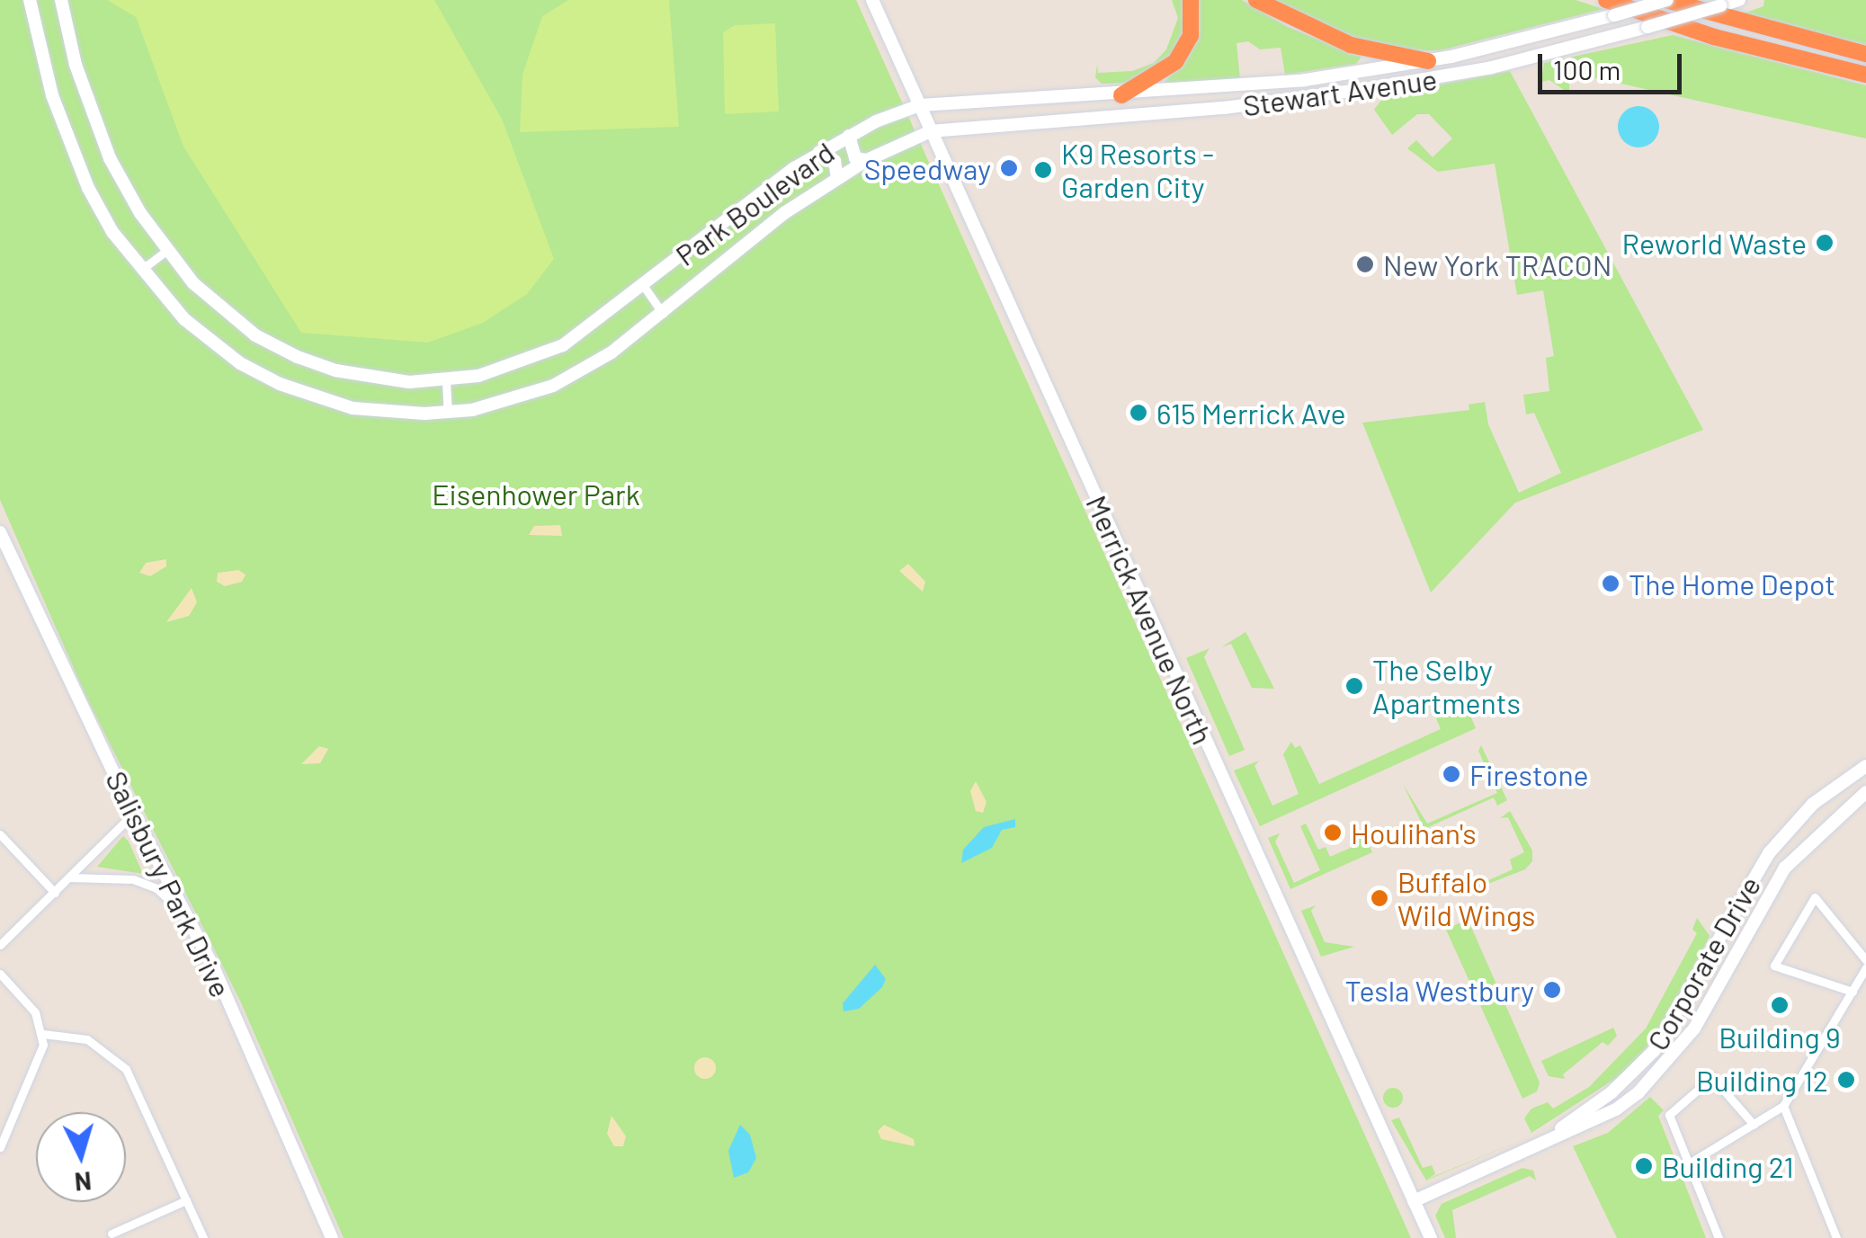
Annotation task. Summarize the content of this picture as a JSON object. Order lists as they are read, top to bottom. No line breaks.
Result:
{"streets":{"main road":["Stewart Avenue","Park Boulevard","Merrick Avenue North","Salisbury Park Drive","Corporate Drive"]},"crossings":[["Stewart Avenue","Park Boulevard"],["Stewart Avenue","Merrick Avenue North"],["Park Boulevard","Merrick Avenue North"],["Merrick Avenue North","Corporate Drive"]],"parks":["Eisenhower Park"],"places":["Speedway","K9 Resorts - Garden City","Reworld Waste","New York TRACON","615 Merrick Ave","The Home Depot","The Selby Apartments","Firestone","Houlihan's","Buffalo Wild Wings","Tesla Westbury","Building 9","Building 12","Building 21"],"scale_bar":"100 m","north":"bottom"}
